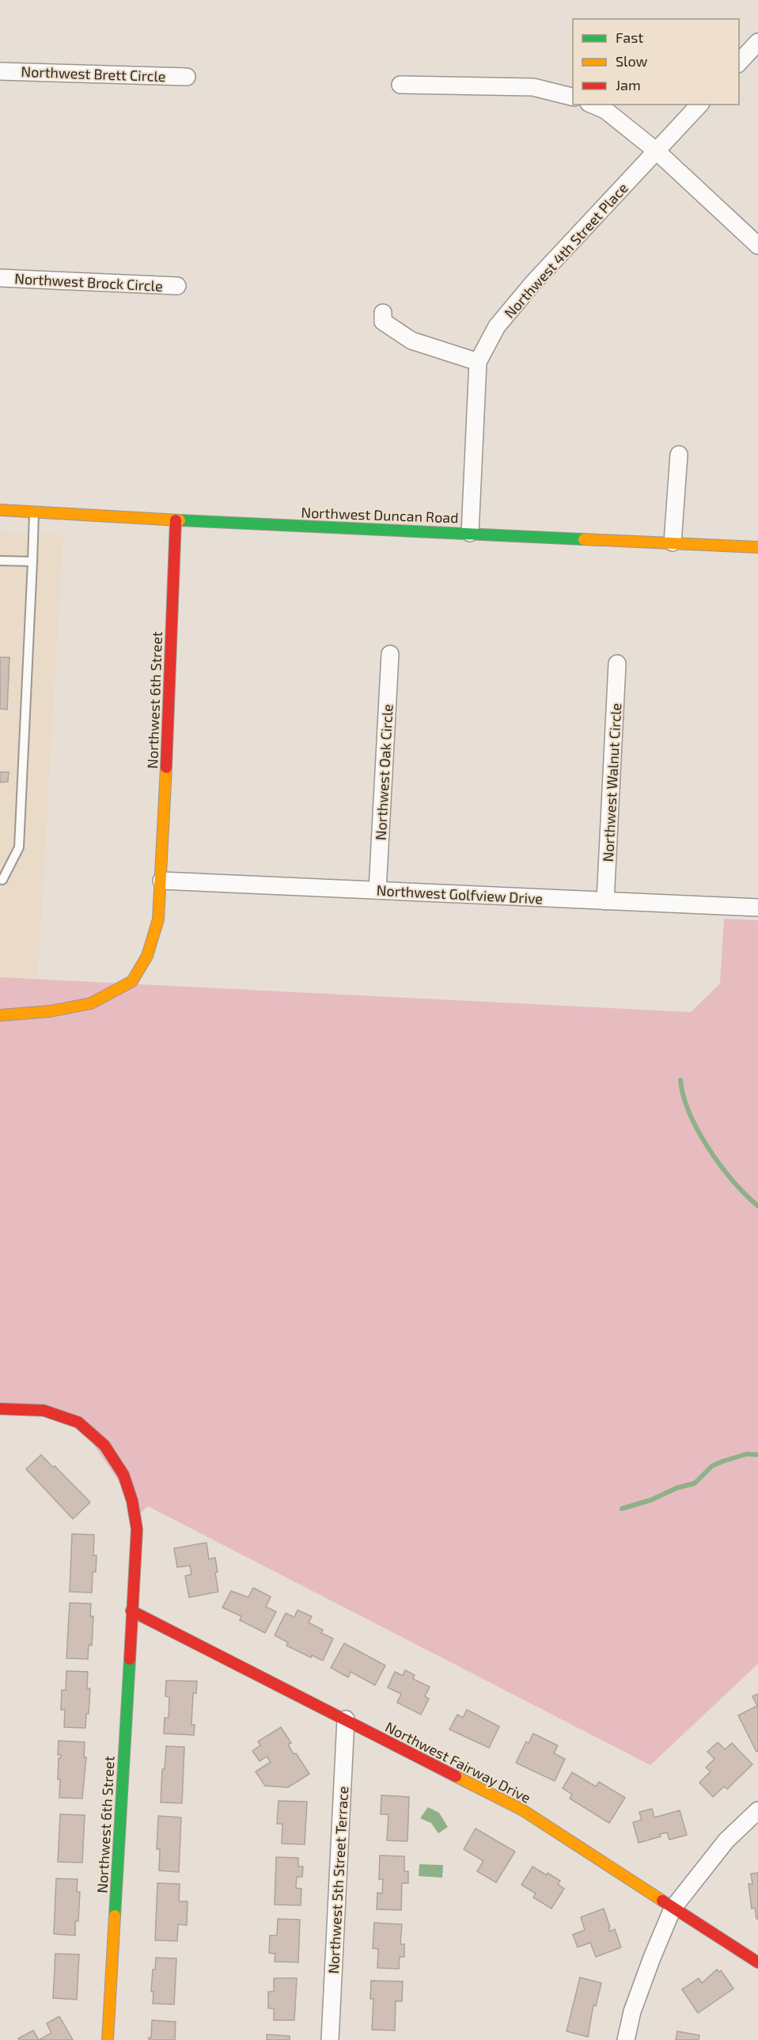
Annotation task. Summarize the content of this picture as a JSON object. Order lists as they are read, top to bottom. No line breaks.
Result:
{"streets":{"street":["Northwest Brett Circle","Northwest 4th Street Place","Northwest Brock Circle","Northwest Duncan Road","Northwest 6th Street","Northwest Oak Circle","Northwest Walnut Circle","Northwest Golfview Drive","Northwest Fairway Drive","Northwest 5th Street Terrace"]},"crossings":[["Northwest 4th Street Place","Northwest Duncan Road"],["Northwest Duncan Road","Northwest 6th Street"],["Northwest 6th Street","Northwest Golfview Drive"],["Northwest 6th Street","Northwest Fairway Drive"],["Northwest Oak Circle","Northwest Golfview Drive"],["Northwest Walnut Circle","Northwest Golfview Drive"],["Northwest Fairway Drive","Northwest 5th Street Terrace"]],"legend":["Fast","Slow","Jam"]}
